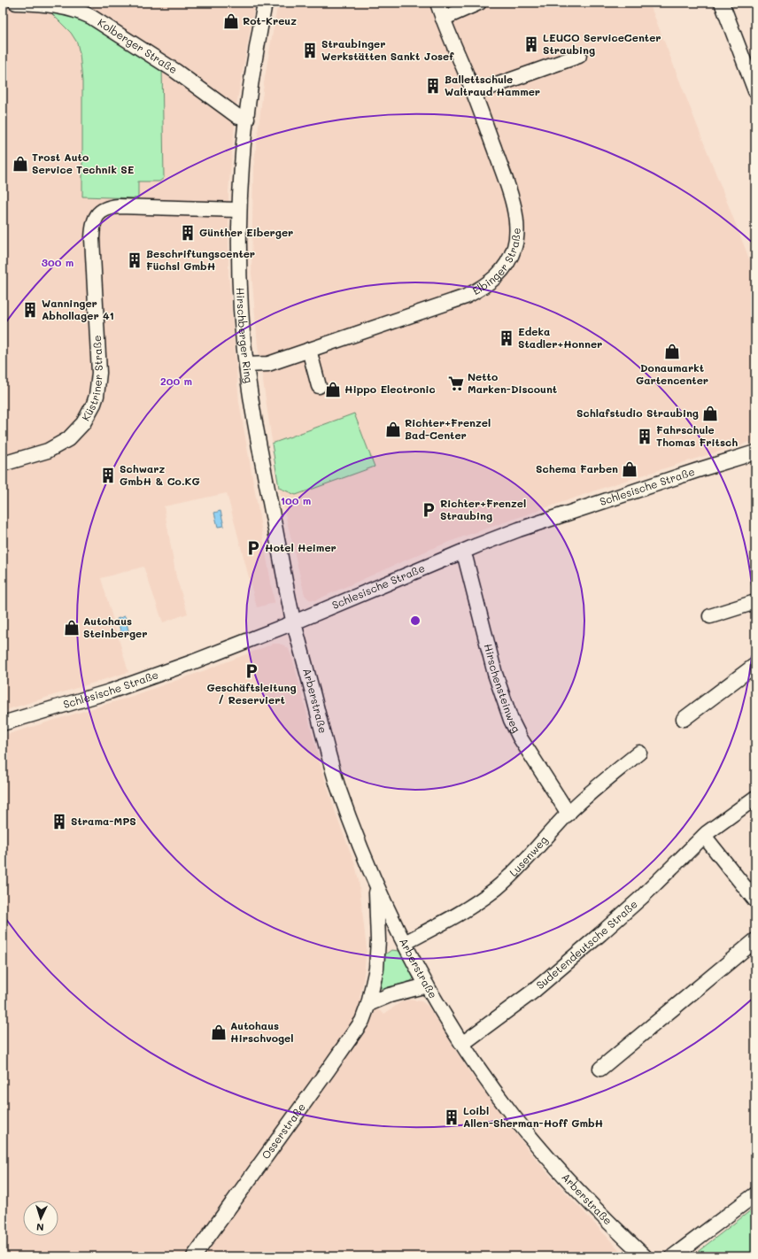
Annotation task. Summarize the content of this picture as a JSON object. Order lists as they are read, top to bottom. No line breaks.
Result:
{"streets":{"street":["Kolberger Straße","Elbinger Straße","Hirschberger Ring","Küstriner Straße","Schlesische Straße","Hirschensteinweg","Arberstraße","Lusenweg","Sudetendeutsche Straße","Osserstraße"]},"crossings":[["Kolberger Straße","Hirschberger Ring"],["Elbinger Straße","Hirschberger Ring"],["Hirschberger Ring","Küstriner Straße"],["Hirschberger Ring","Schlesische Straße"],["Hirschberger Ring","Arberstraße"],["Schlesische Straße","Hirschensteinweg"],["Schlesische Straße","Arberstraße"],["Hirschensteinweg","Lusenweg"],["Arberstraße","Lusenweg"],["Arberstraße","Sudetendeutsche Straße"],["Arberstraße","Osserstraße"]],"places":{"shop":["Rot-Kreuz","Trost Auto Service Technik SE","Donaumarkt Gartencenter","Hippo Electronic","Schlafstudio Straubing","Richter+Frenzel Bad-Center","Schema Farben","Autohaus Steinberger","Autohaus Hirschvogel"],"building":["LEUCO ServiceCenter Straubing","Straubinger Werkstätten Sankt Josef","Ballettschule Waltraud Hammer","Günther Eiberger","Beschriftungscenter Füchsl GmbH","Wanninger Abhollager 41","Edeka Stadler+Honner","Fahrschule Thomas Fritsch","Schwarz GmbH & Co.KG","Strama-MPS","Loibl Allen-Sherman-Hoff GmbH"],"supermarket":["Netto Marken-Discount"],"parking":["Richter+Frenzel Straubing","Hotel Heimer","Geschäftsleitung / Reserviert"]},"north":"bottom","rings":["300 m","200 m","100 m"]}
